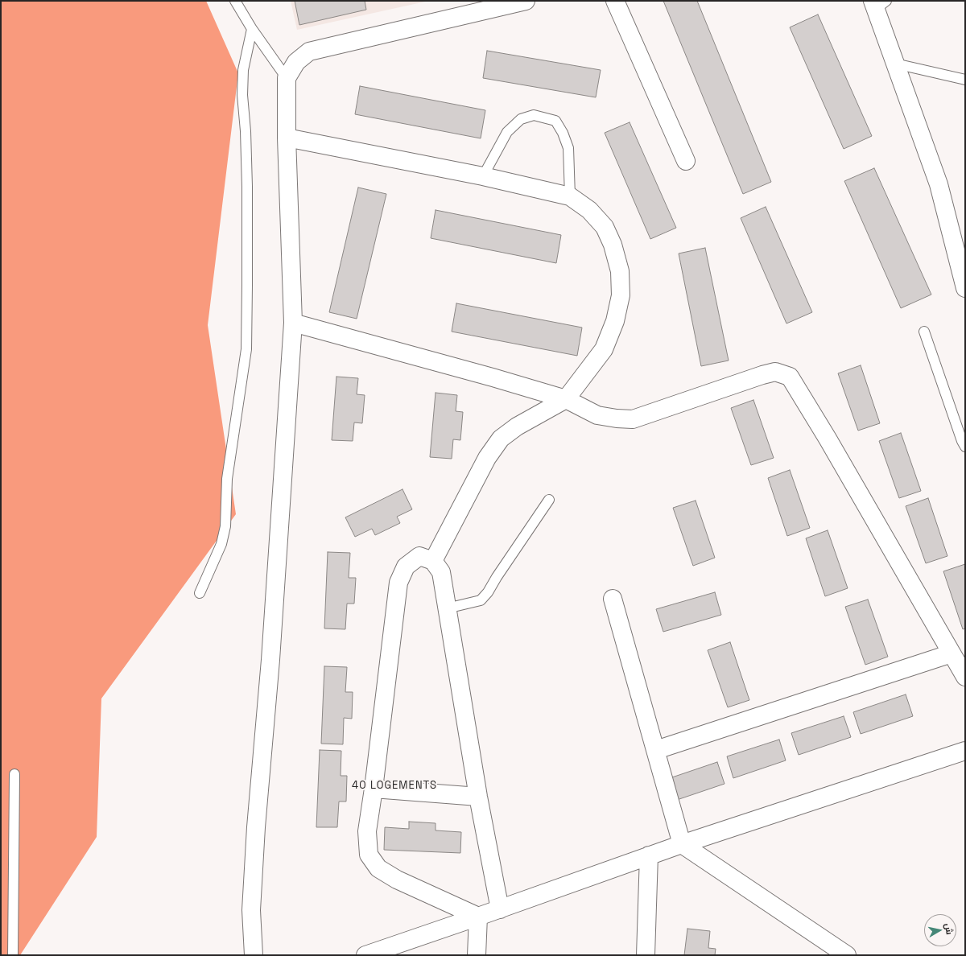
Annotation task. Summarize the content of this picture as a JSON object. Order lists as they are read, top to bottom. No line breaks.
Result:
{"districts":["40 LOGEMENTS"],"north":"right"}
